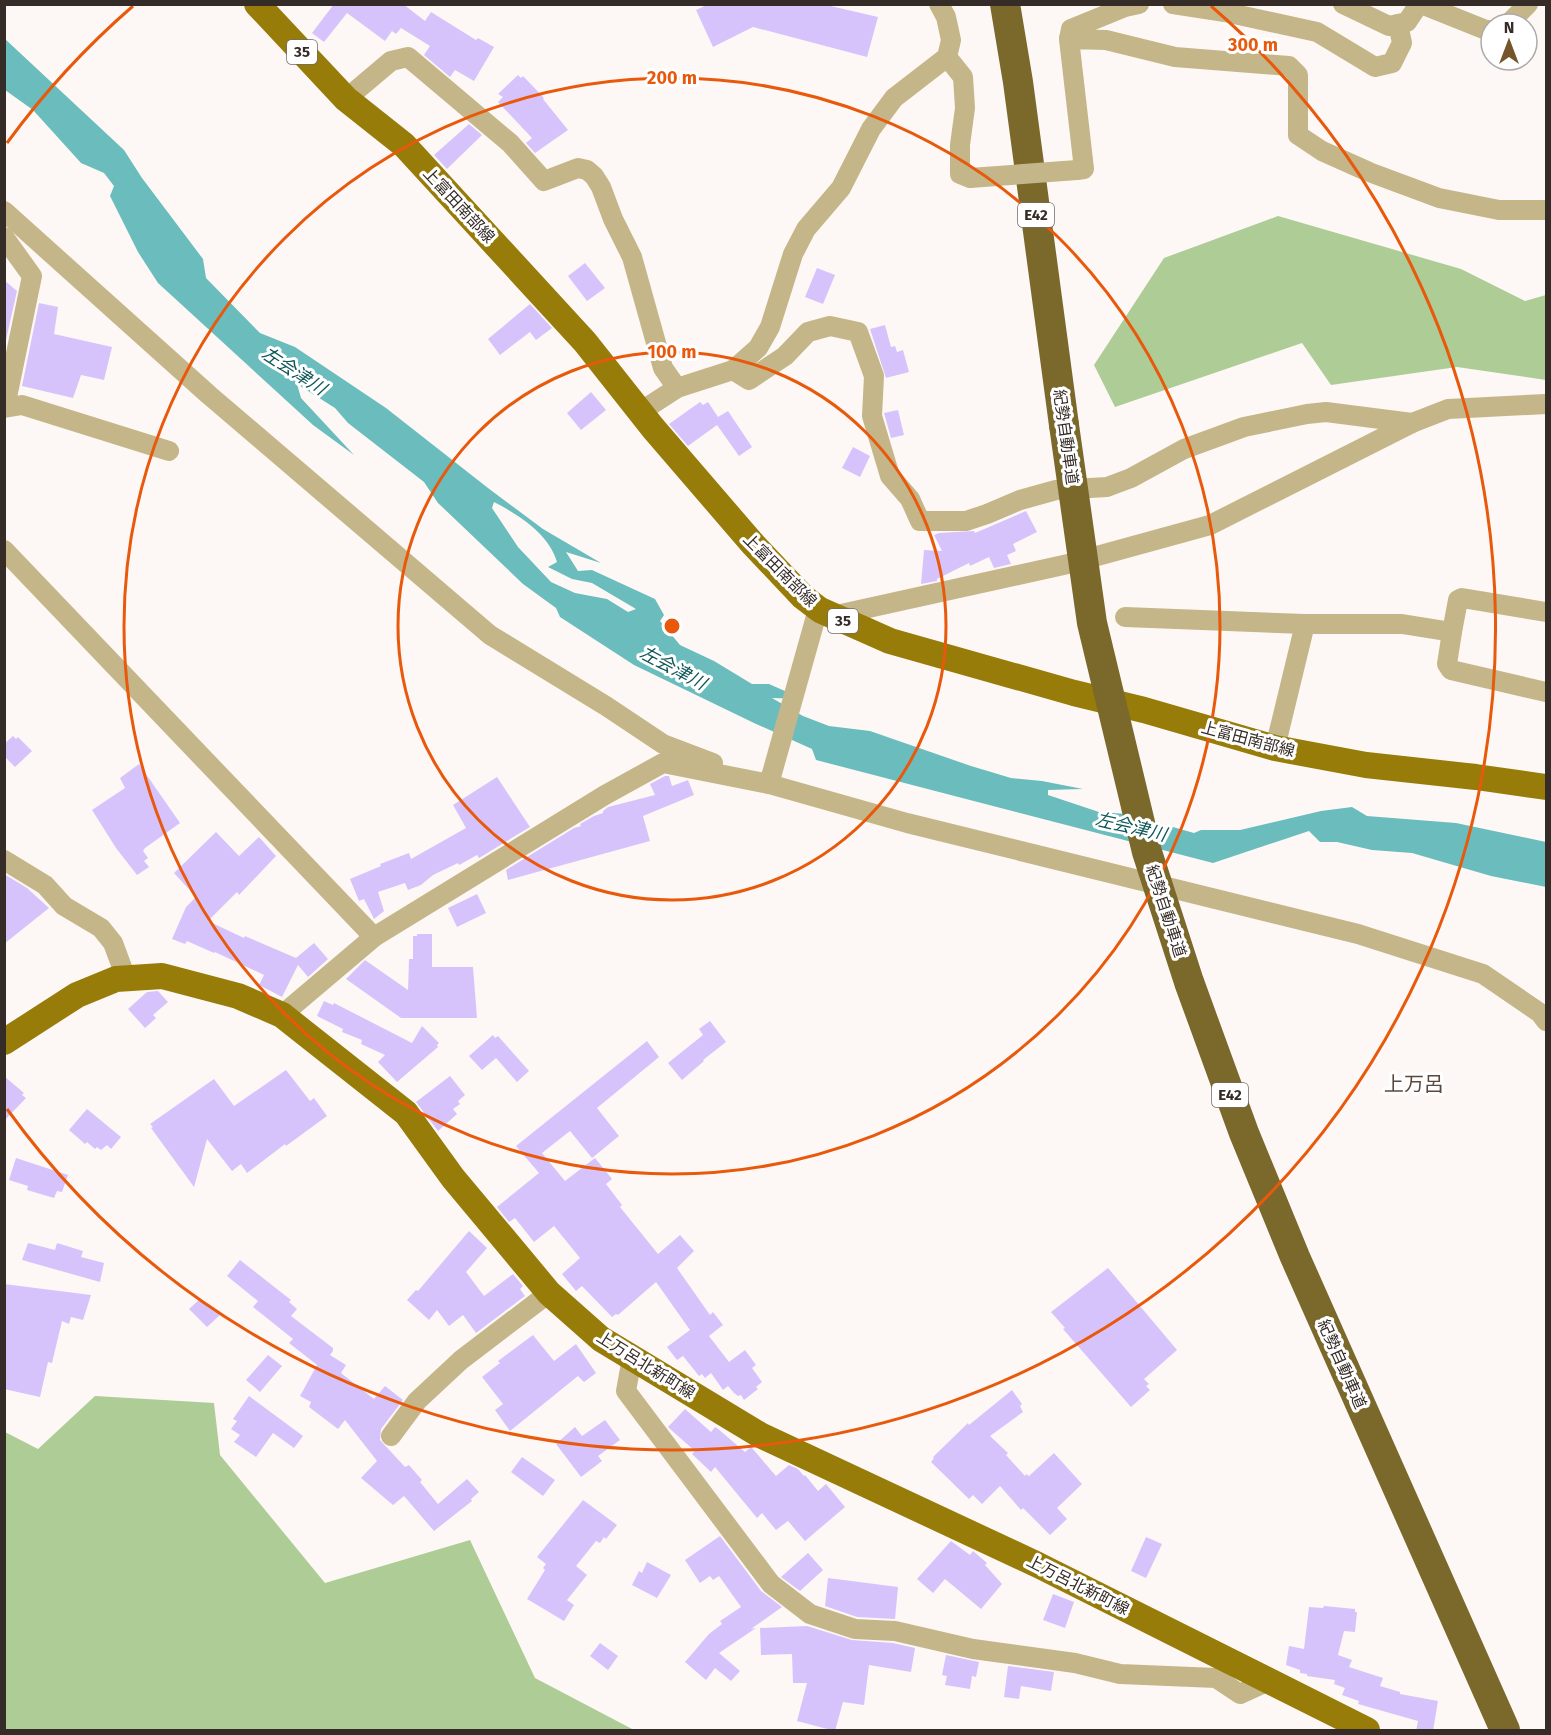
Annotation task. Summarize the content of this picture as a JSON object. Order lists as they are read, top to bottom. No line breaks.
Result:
{"streets":{"highway":["E42","紀勢自動車道"],"main road":["35","上富田南部線","上万呂北新町線"]},"districts":["上万呂"],"water":["左会津川"],"north":"top","rings":["300 m","200 m","100 m"]}
